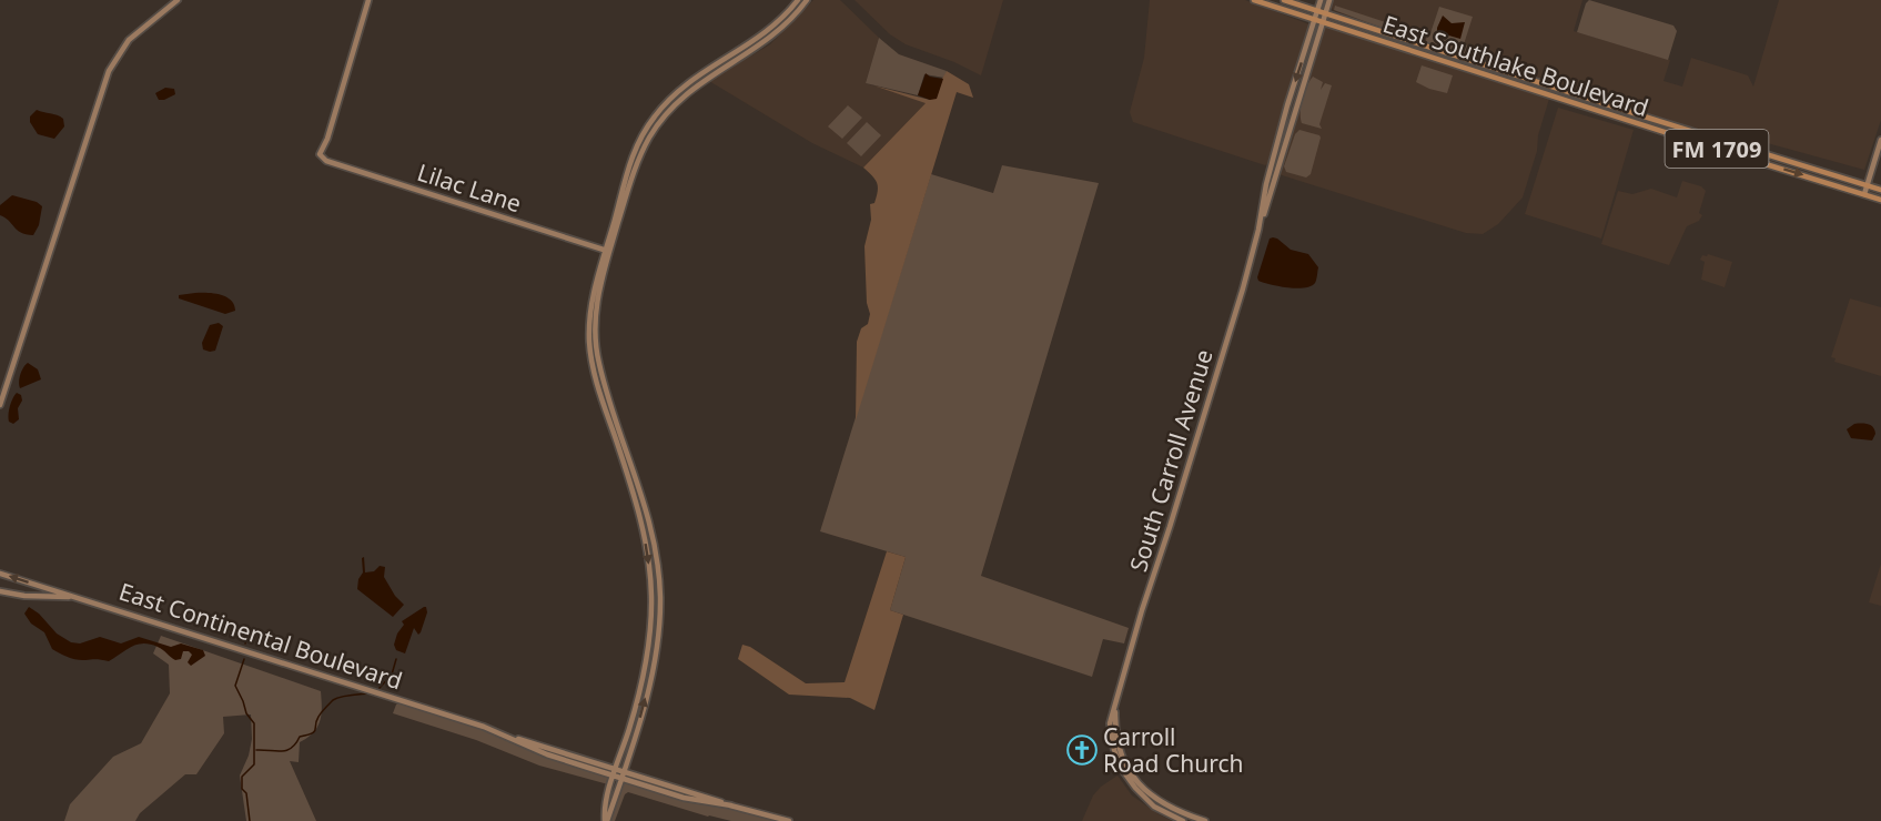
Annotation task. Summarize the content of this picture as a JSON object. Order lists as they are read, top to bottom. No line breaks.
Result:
{"streets":{"main road":["East Southlake Boulevard","FM 1709","Lilac Lane","South Carroll Avenue","East Continental Boulevard"]},"crossings":[["East Southlake Boulevard","South Carroll Avenue"]],"places":{"church":["Carroll Road Church"]}}
